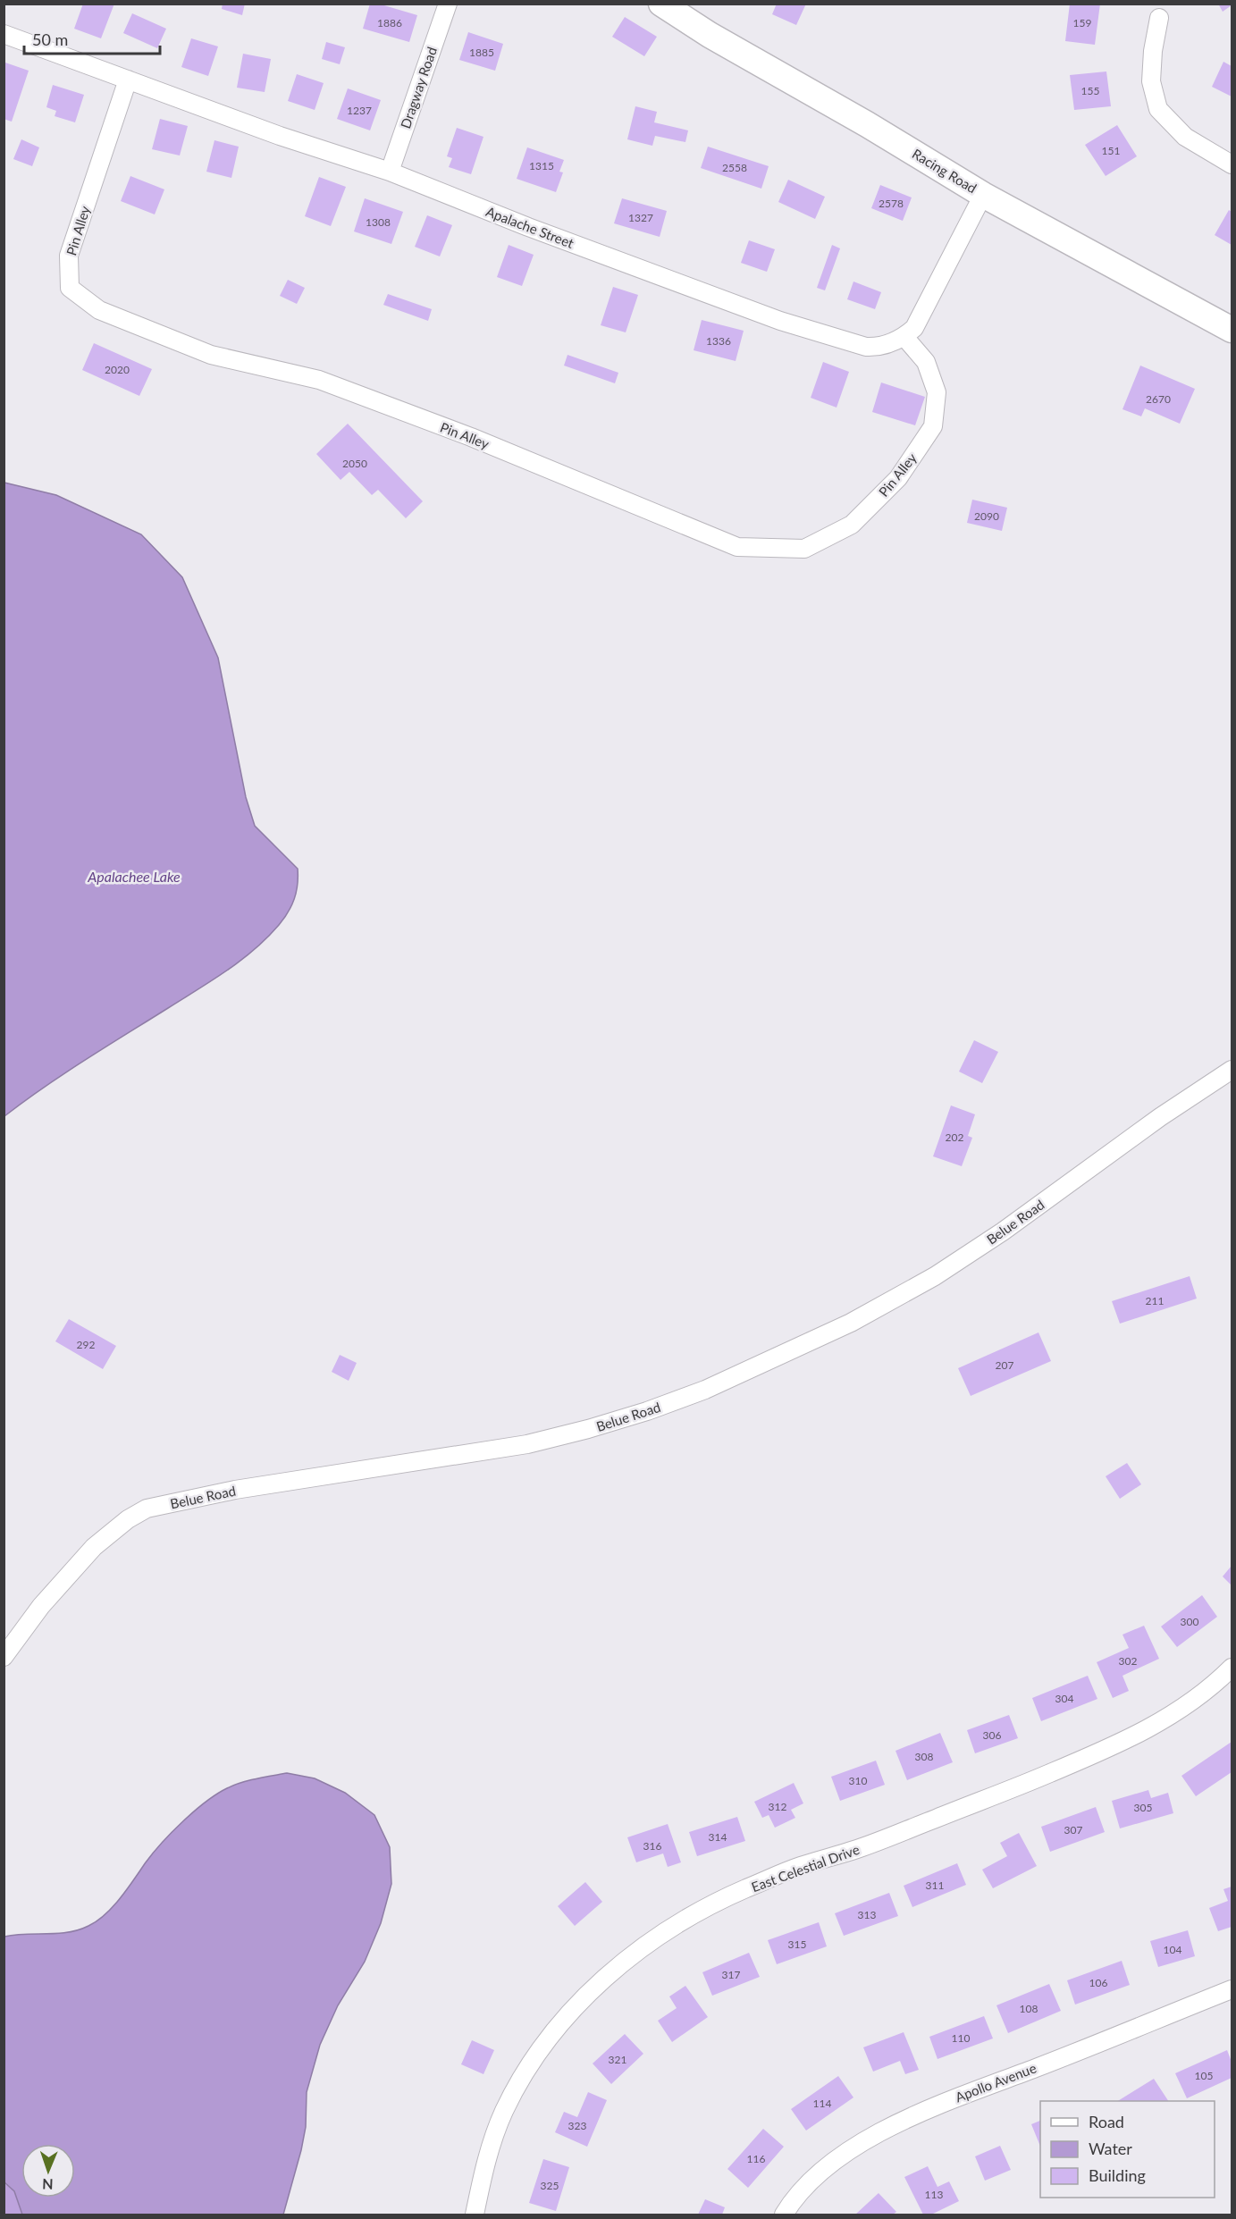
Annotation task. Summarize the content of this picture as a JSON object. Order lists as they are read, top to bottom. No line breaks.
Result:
{"streets":{"street":["Dragway Road","Racing Road","Apalache Street","Pin Alley","Belue Road","East Celestial Drive","Apollo Avenue"]},"crossings":[["Dragway Road","Apalache Street"],["Apalache Street","Pin Alley"]],"water":["Apalachee Lake"],"house_numbers":["1886","159","1885","155","1237","151","1315","2558","2578","1327","1308","1336","2020","2670","2050","2090","202","211","292","207","300","302","304","306","308","310","312","305","307","314","316","311","313","315","104","317","106","108","110","321","105","114","323","116","325","113"],"legend":["Road","Water","Building"],"scale_bar":"50 m","north":"bottom"}
